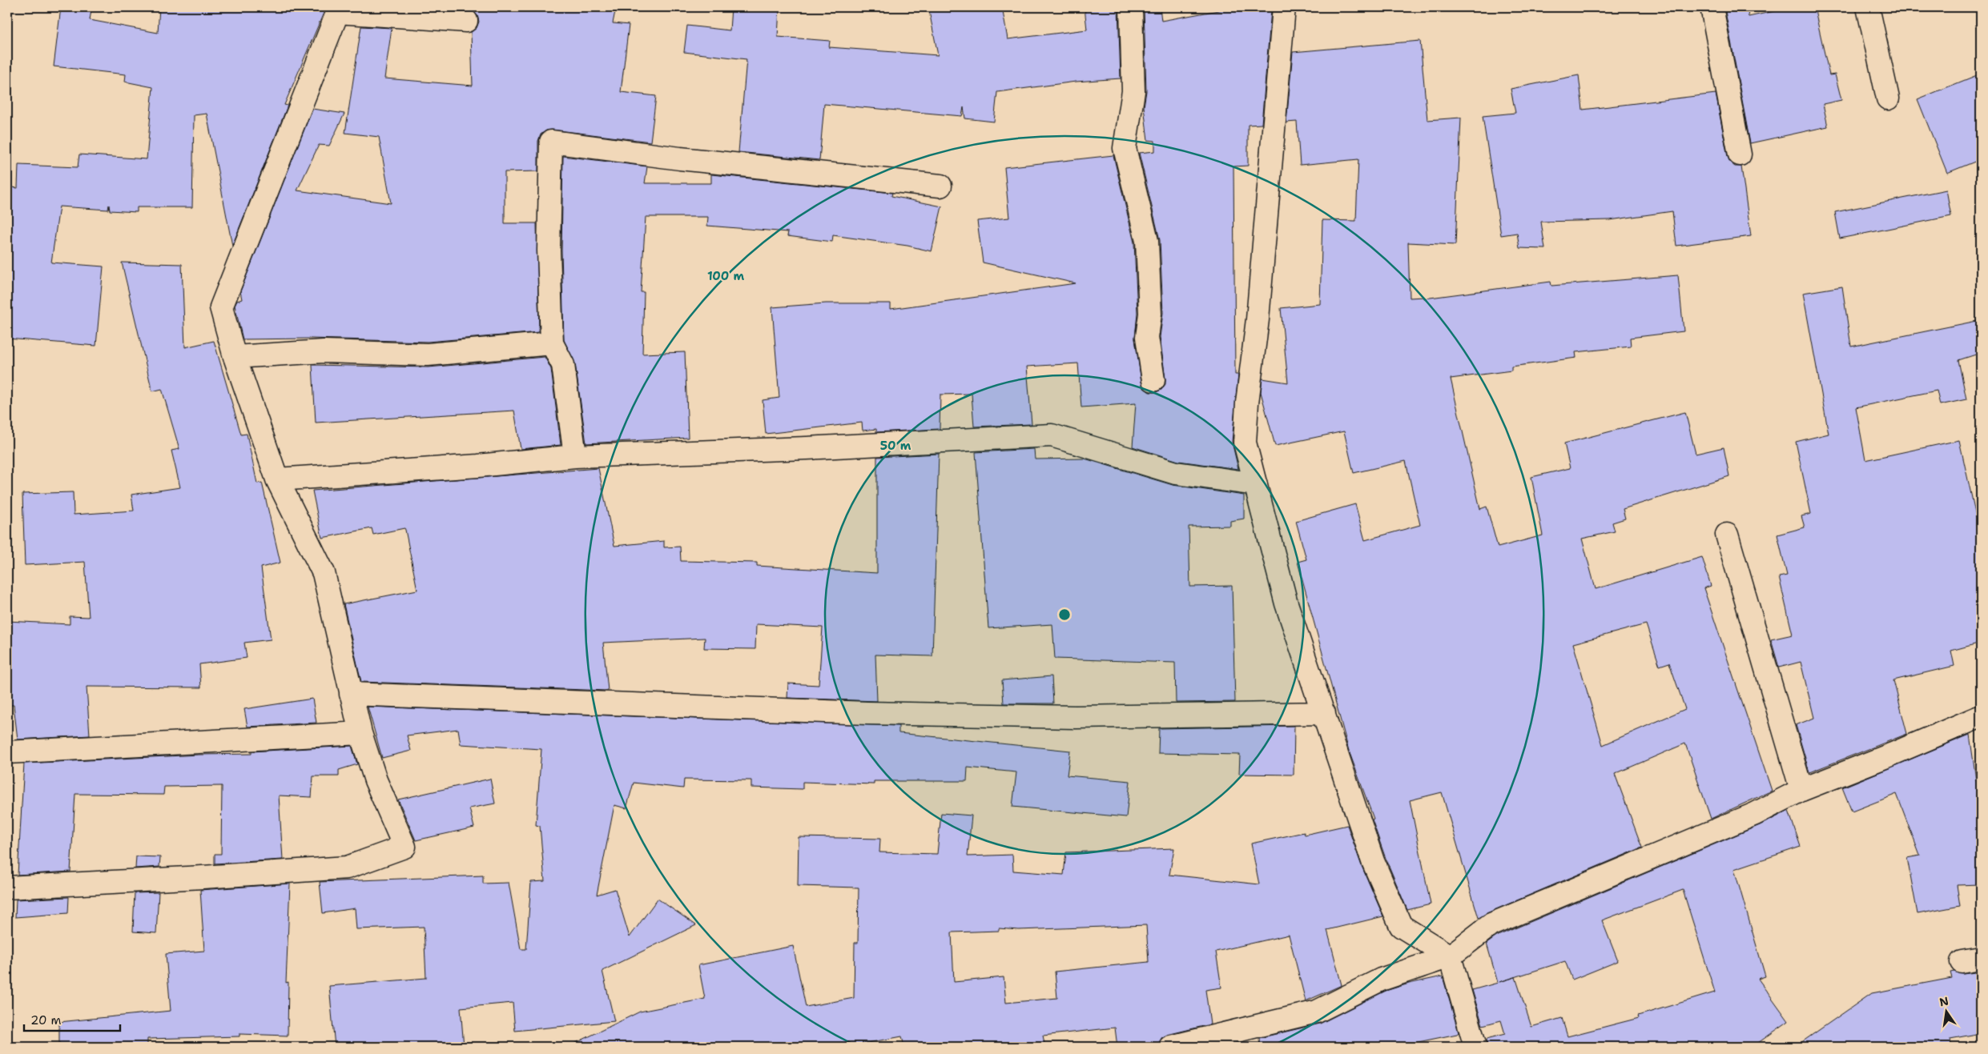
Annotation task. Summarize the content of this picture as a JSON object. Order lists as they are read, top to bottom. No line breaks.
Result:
{"scale_bar":"20 m","north":"top","rings":["100 m","50 m"]}
